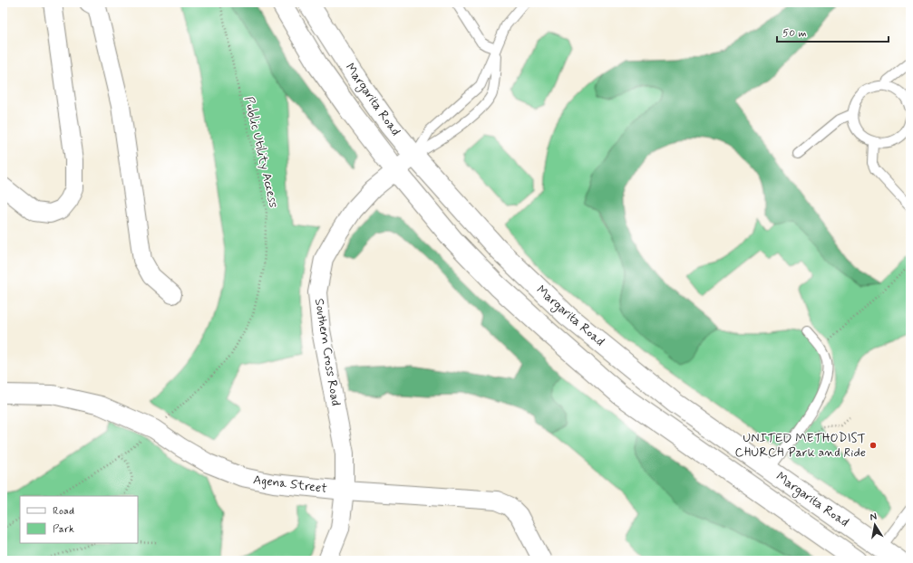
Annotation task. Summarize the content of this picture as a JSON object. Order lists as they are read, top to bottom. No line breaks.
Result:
{"streets":{"main road":["Margarita Road"],"street":["Southern Cross Road","Agena Street"],"path":["Public Utility Access"]},"crossings":[["Margarita Road","Southern Cross Road"],["Public Utility Access","Agena Street"],["Southern Cross Road","Agena Street"]],"places":["UNITED METHODIST CHURCH Park and Ride"],"legend":["Road","Park"],"scale_bar":"50 m","north":"top"}
